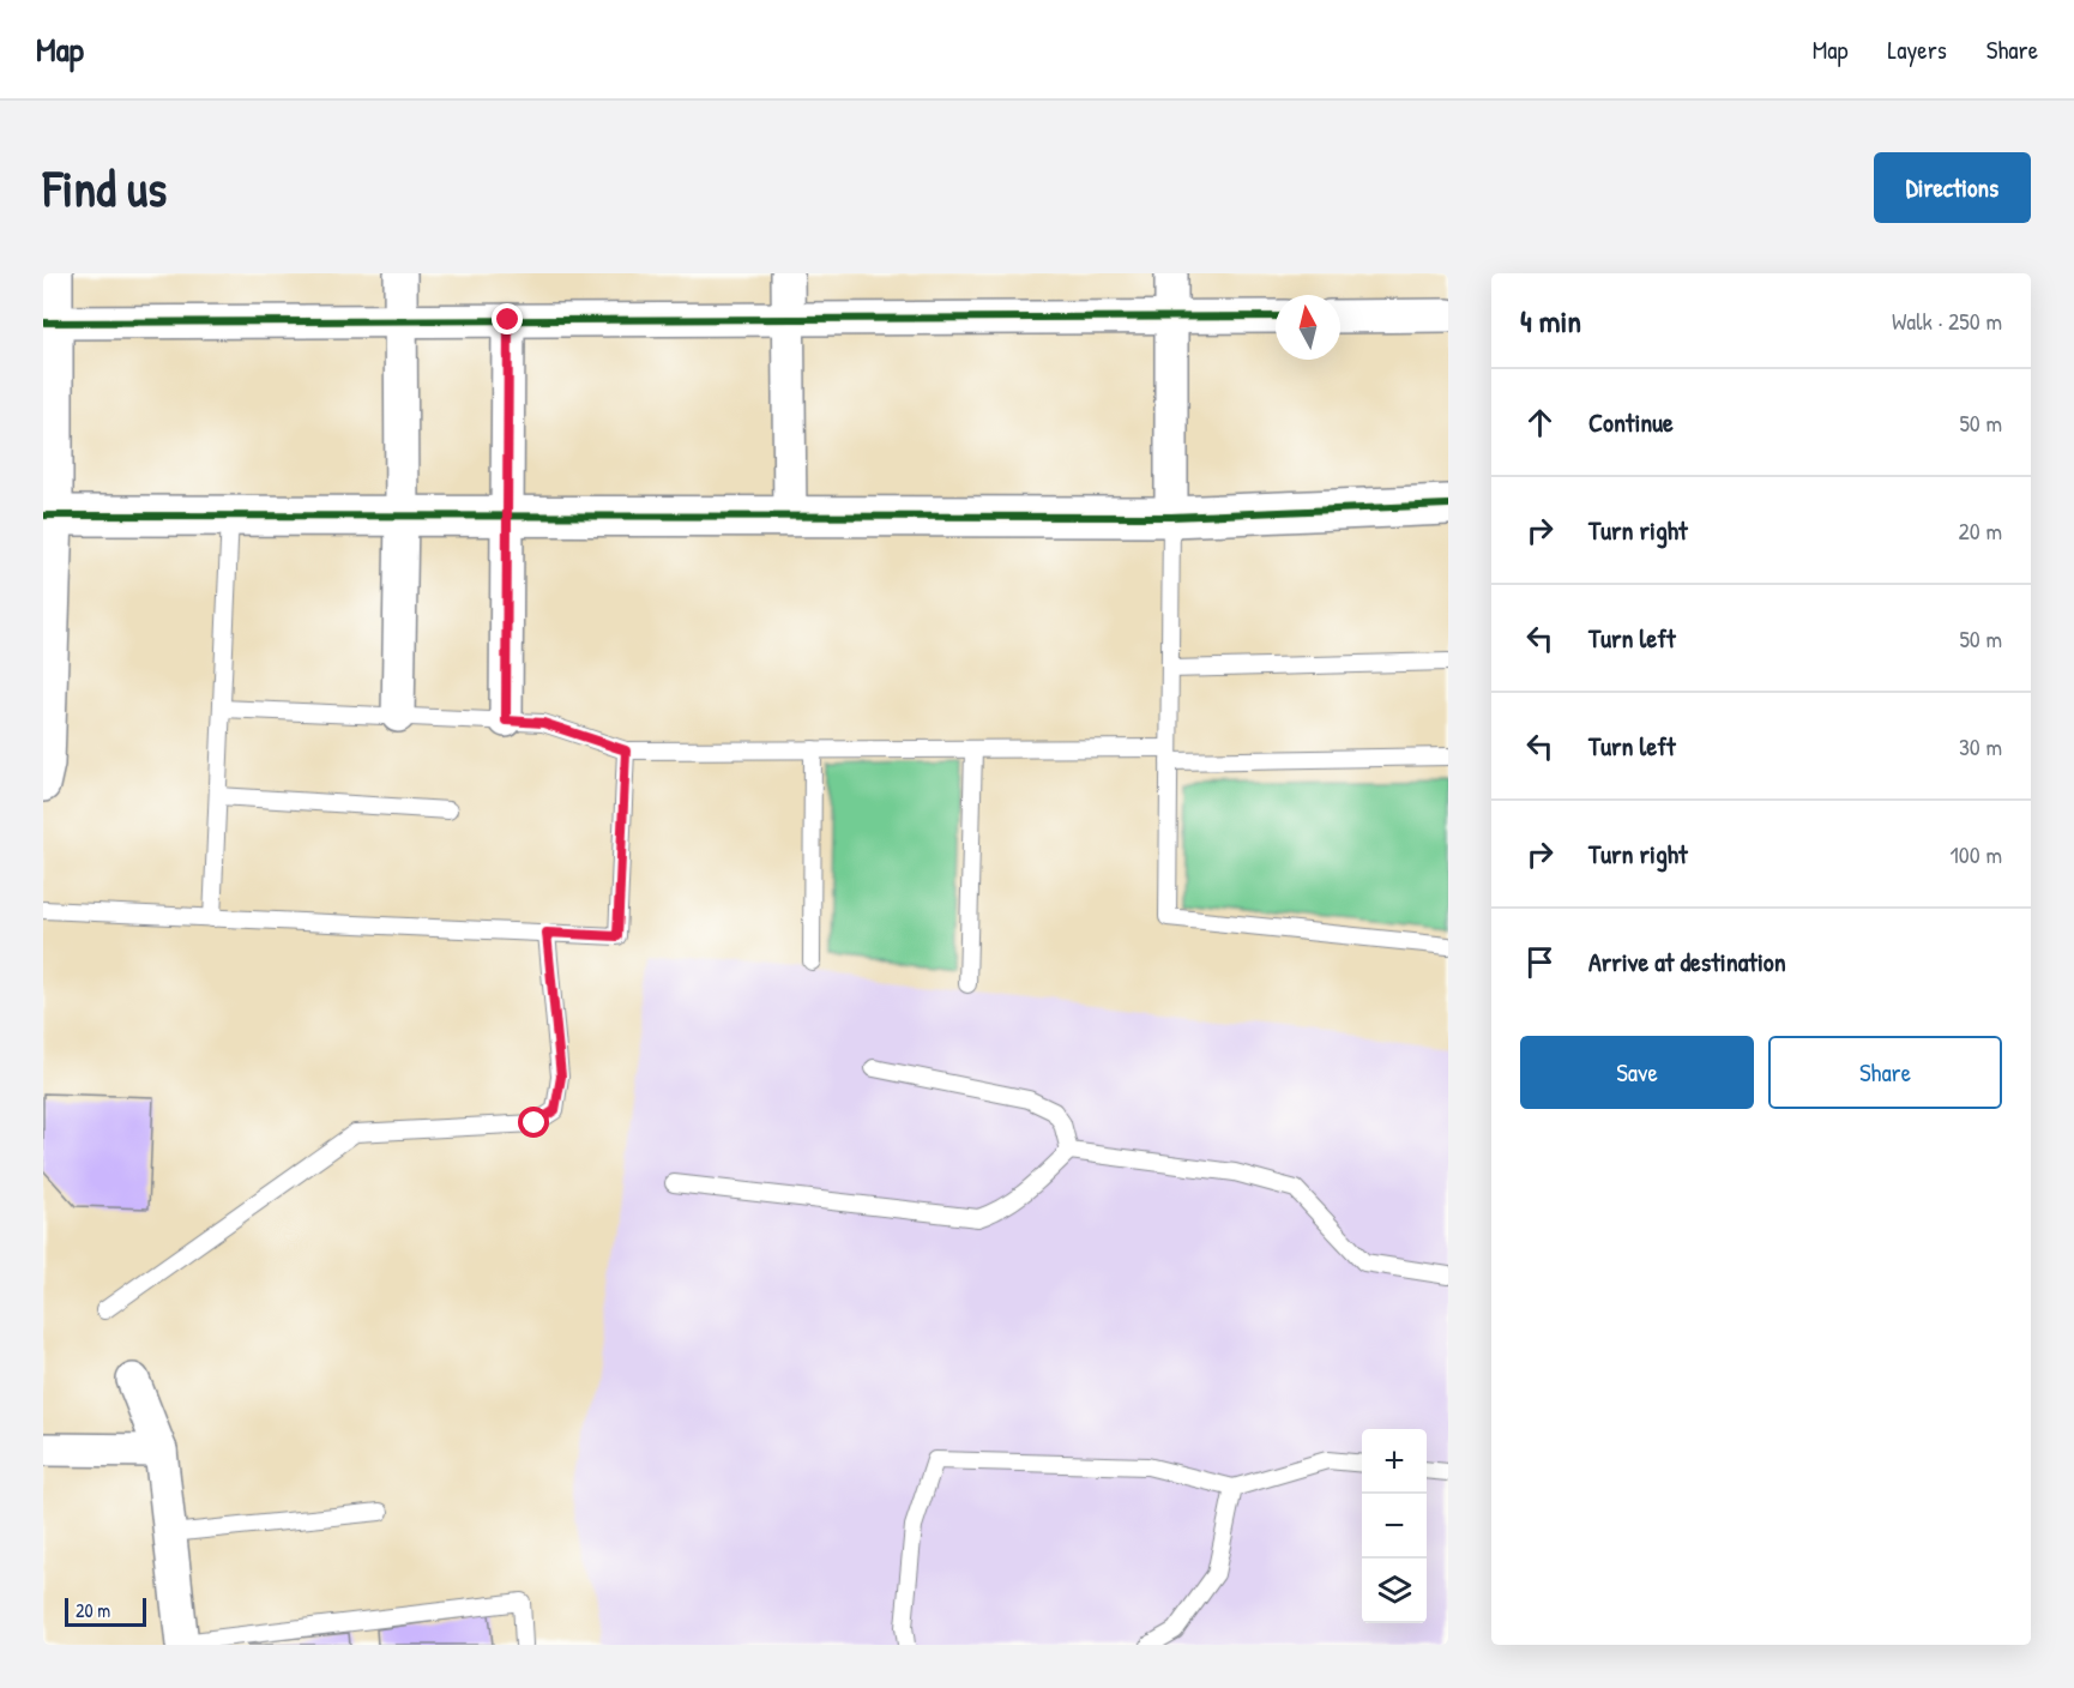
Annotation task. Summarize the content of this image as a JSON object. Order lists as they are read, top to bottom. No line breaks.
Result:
{"scale_bar":"20 m","north":"top","page":{"header":"Map","nav":["Map","Layers","Share"],"buttons":["Directions",["Save","Share"]],"title":"Find us","heading":["4 min","Walk · 250 m"],"list":[["Continue","50 m"],["Turn right","20 m"],["Turn left","50 m"],["Turn left","30 m"],["Turn right","100 m"],"Arrive at destination"],"map_buttons":["+","−"],"scale":"20 m"}}
